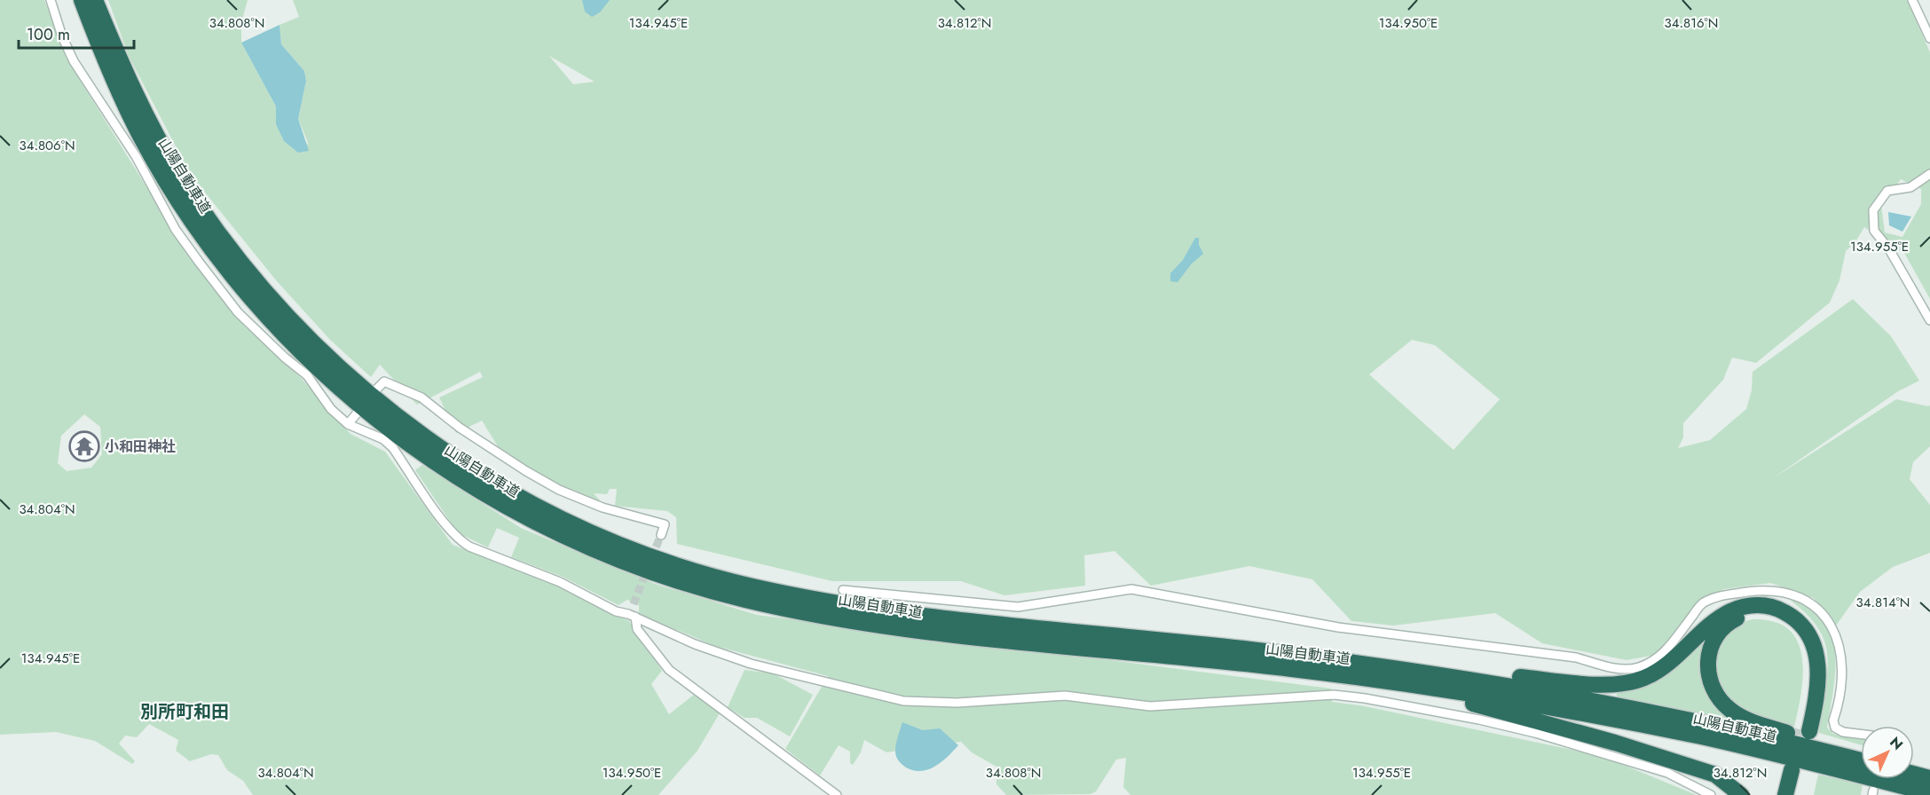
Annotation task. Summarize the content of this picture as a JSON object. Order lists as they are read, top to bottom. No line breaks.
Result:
{"streets":{"highway":["山陽自動車道"]},"districts":["別所町和田"],"places":{"temple":["小和田神社"]},"scale_bar":"100 m","north":"top right","coordinates":["34.808°N","134.945°E","34.812°N","134.950°E","34.816°N","34.806°N","134.955°E","34.804°N","34.814°N"]}
